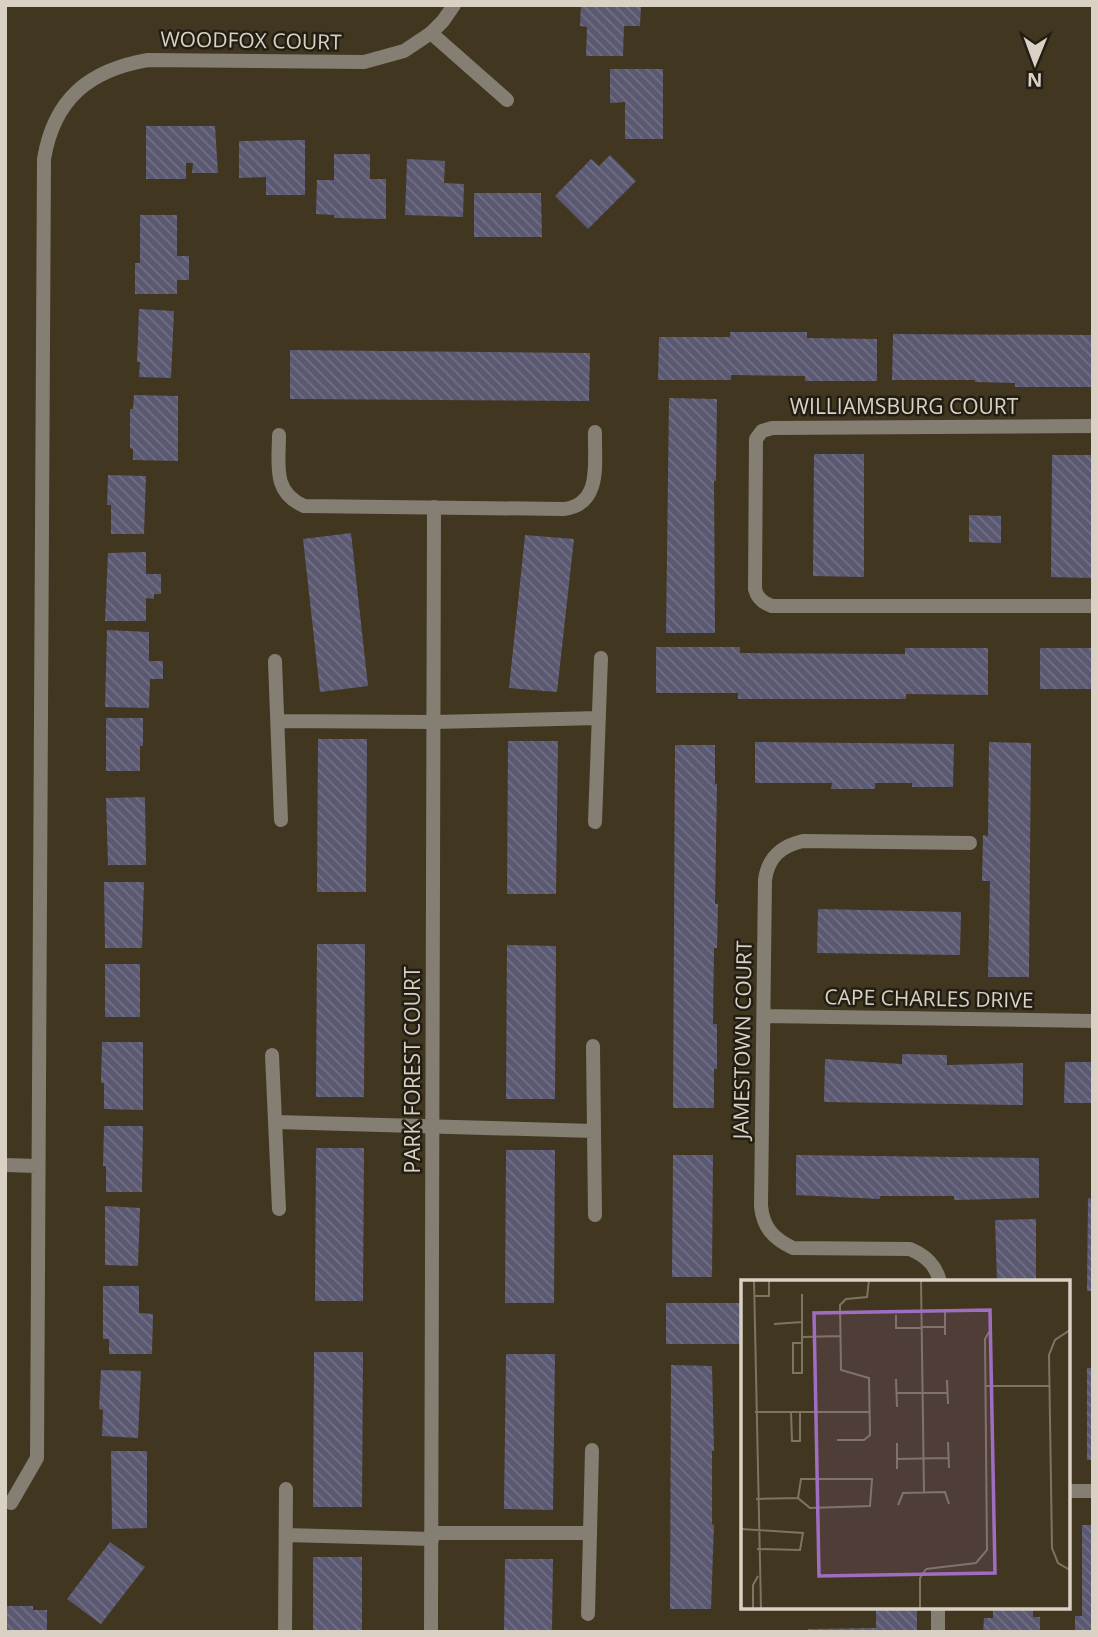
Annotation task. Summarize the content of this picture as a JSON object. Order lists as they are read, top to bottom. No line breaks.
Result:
{"streets":{"street":["WOODFOX COURT","WILLIAMSBURG COURT","CAPE CHARLES DRIVE","JAMESTOWN COURT","PARK FOREST COURT"]},"crossings":[["CAPE CHARLES DRIVE","JAMESTOWN COURT"]],"north":"bottom"}
